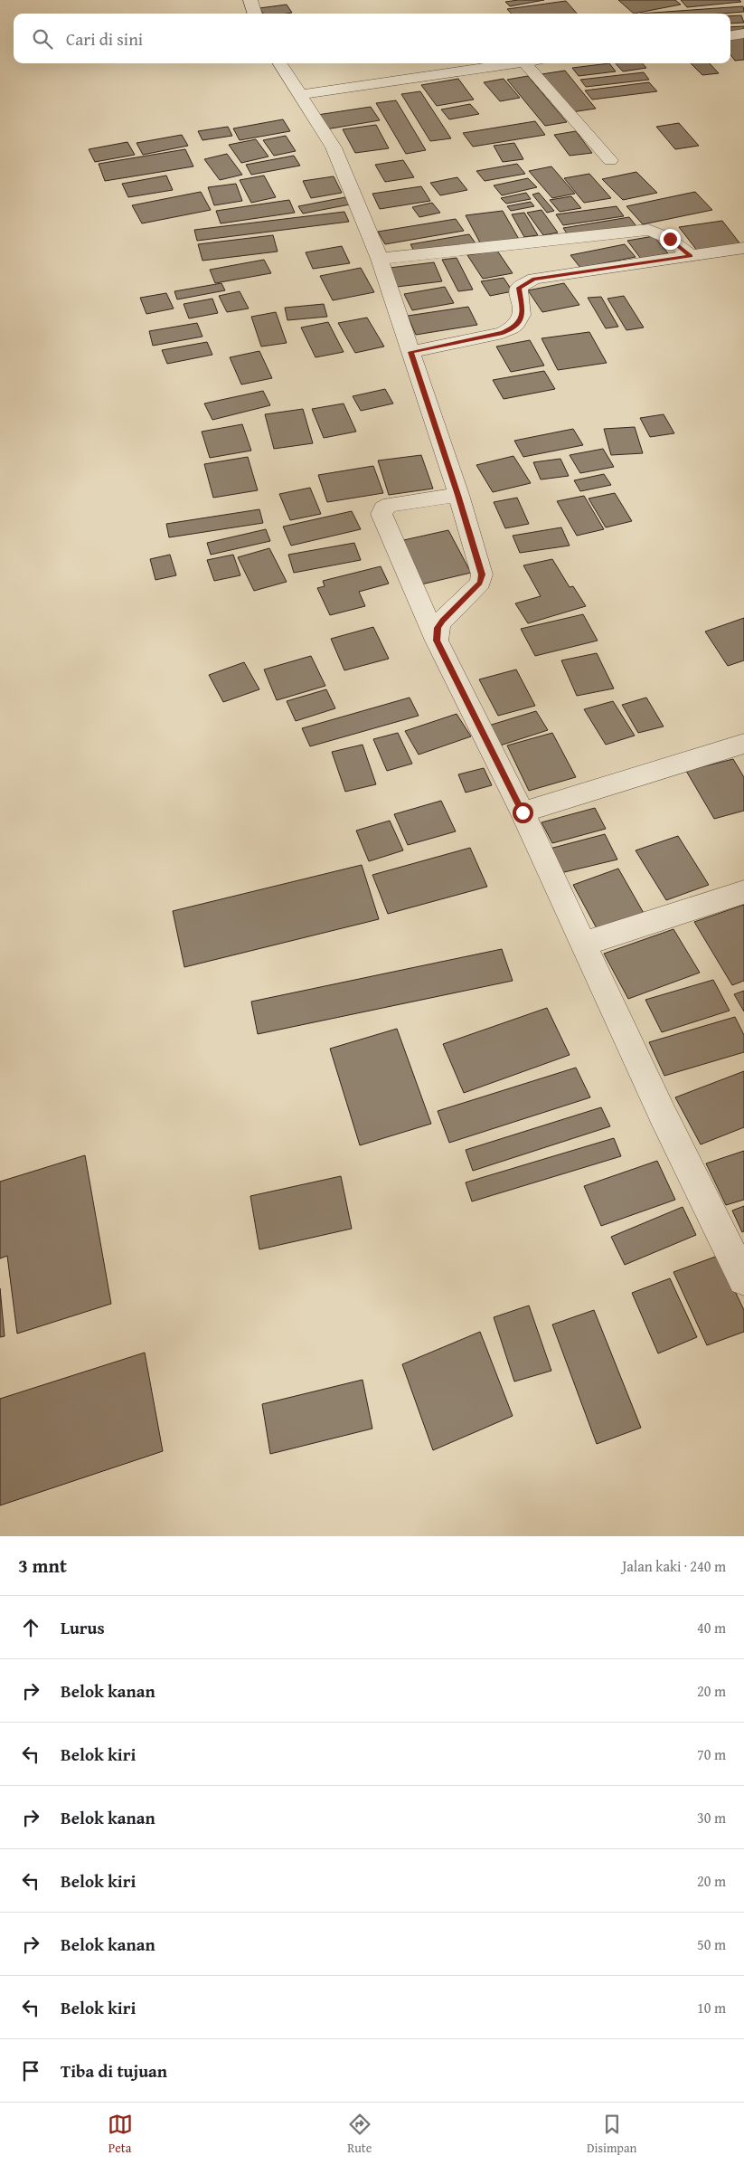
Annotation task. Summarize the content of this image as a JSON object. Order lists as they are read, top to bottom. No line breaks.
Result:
{"page":{"search":"Cari di sini","heading":["3 mnt","Jalan kaki · 240 m"],"list":[["Lurus","40 m"],["Belok kanan","20 m"],["Belok kiri","70 m"],["Belok kanan","30 m"],["Belok kiri","20 m"],["Belok kanan","50 m"],["Belok kiri","10 m"],"Tiba di tujuan"],"nav":["Peta","Rute","Disimpan"]}}
